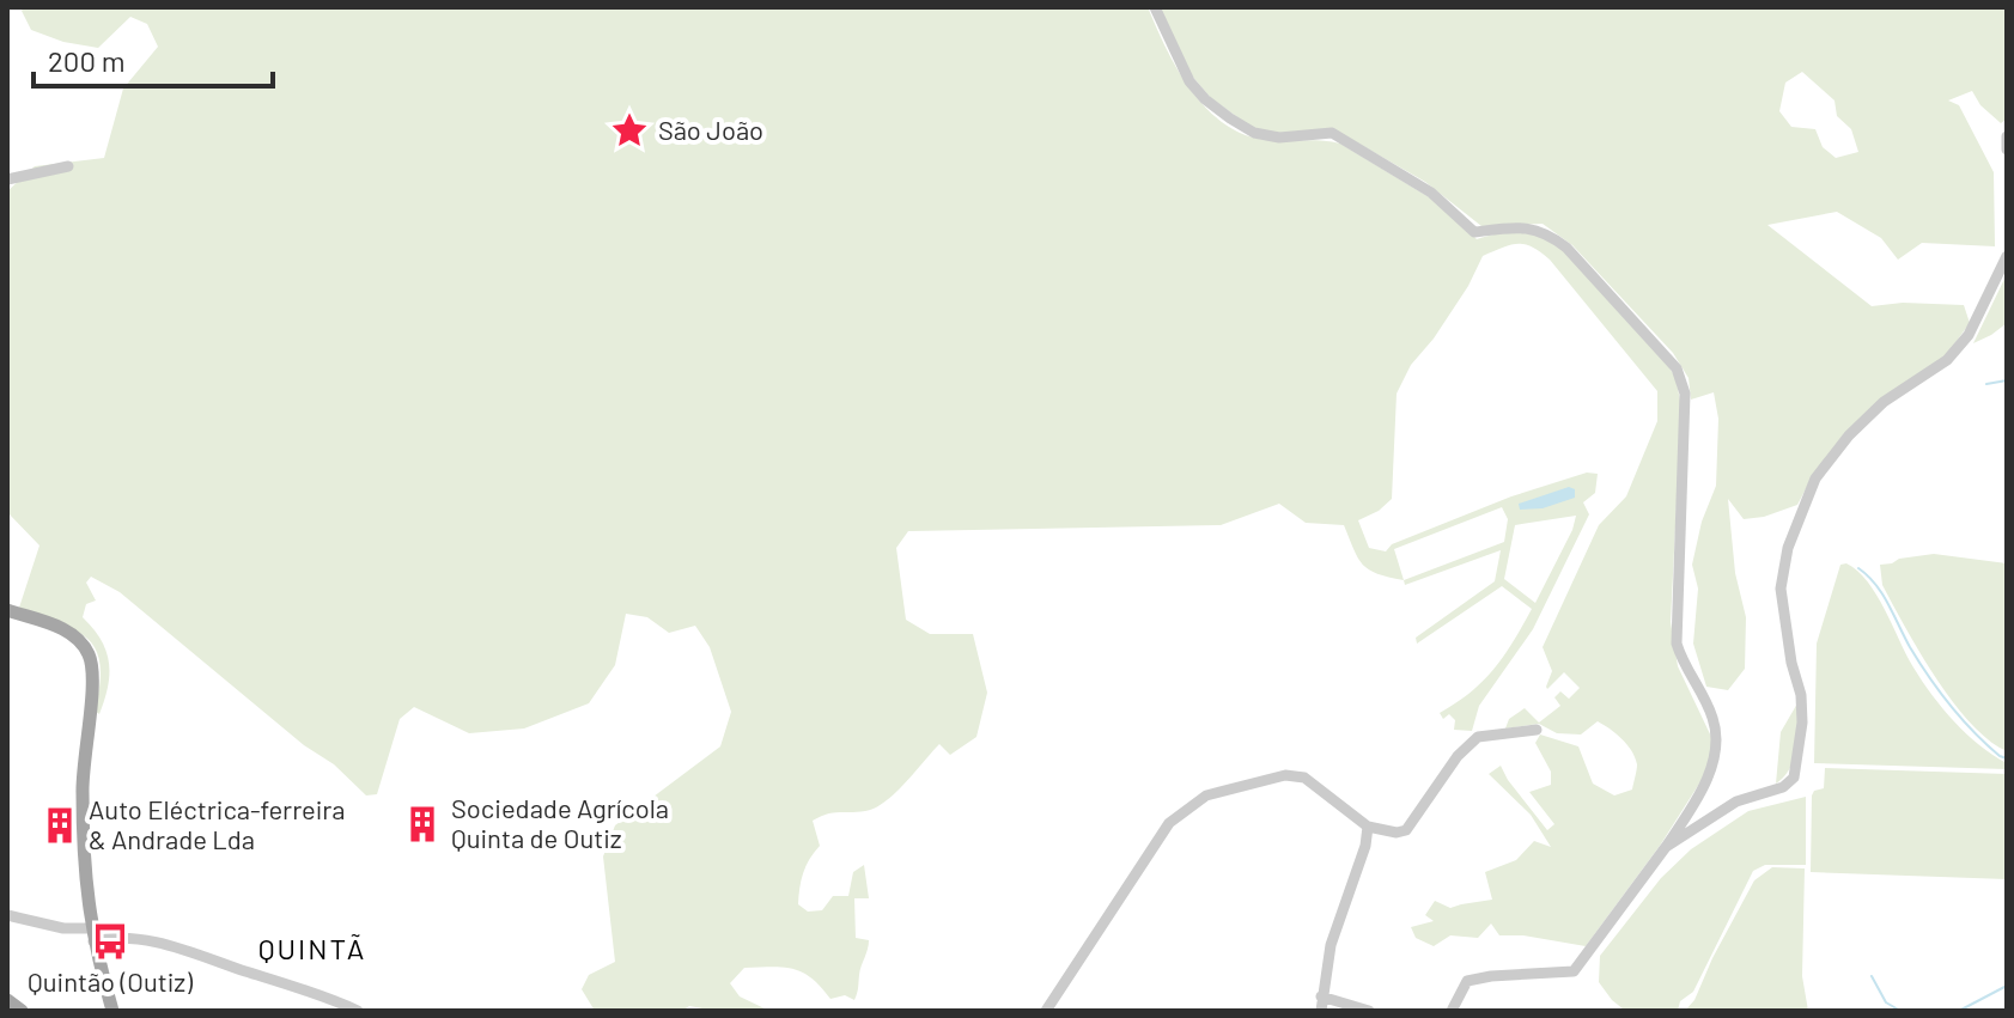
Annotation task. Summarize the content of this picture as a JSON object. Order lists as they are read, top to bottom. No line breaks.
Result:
{"districts":["QUINTÃ"],"places":{"place":["São João"],"building":["Sociedade Agrícola Quinta de Outiz","Auto Eléctrica-ferreira & Andrade Lda"],"bus stop":["Quintão (Outiz)"]},"scale_bar":"200 m"}
